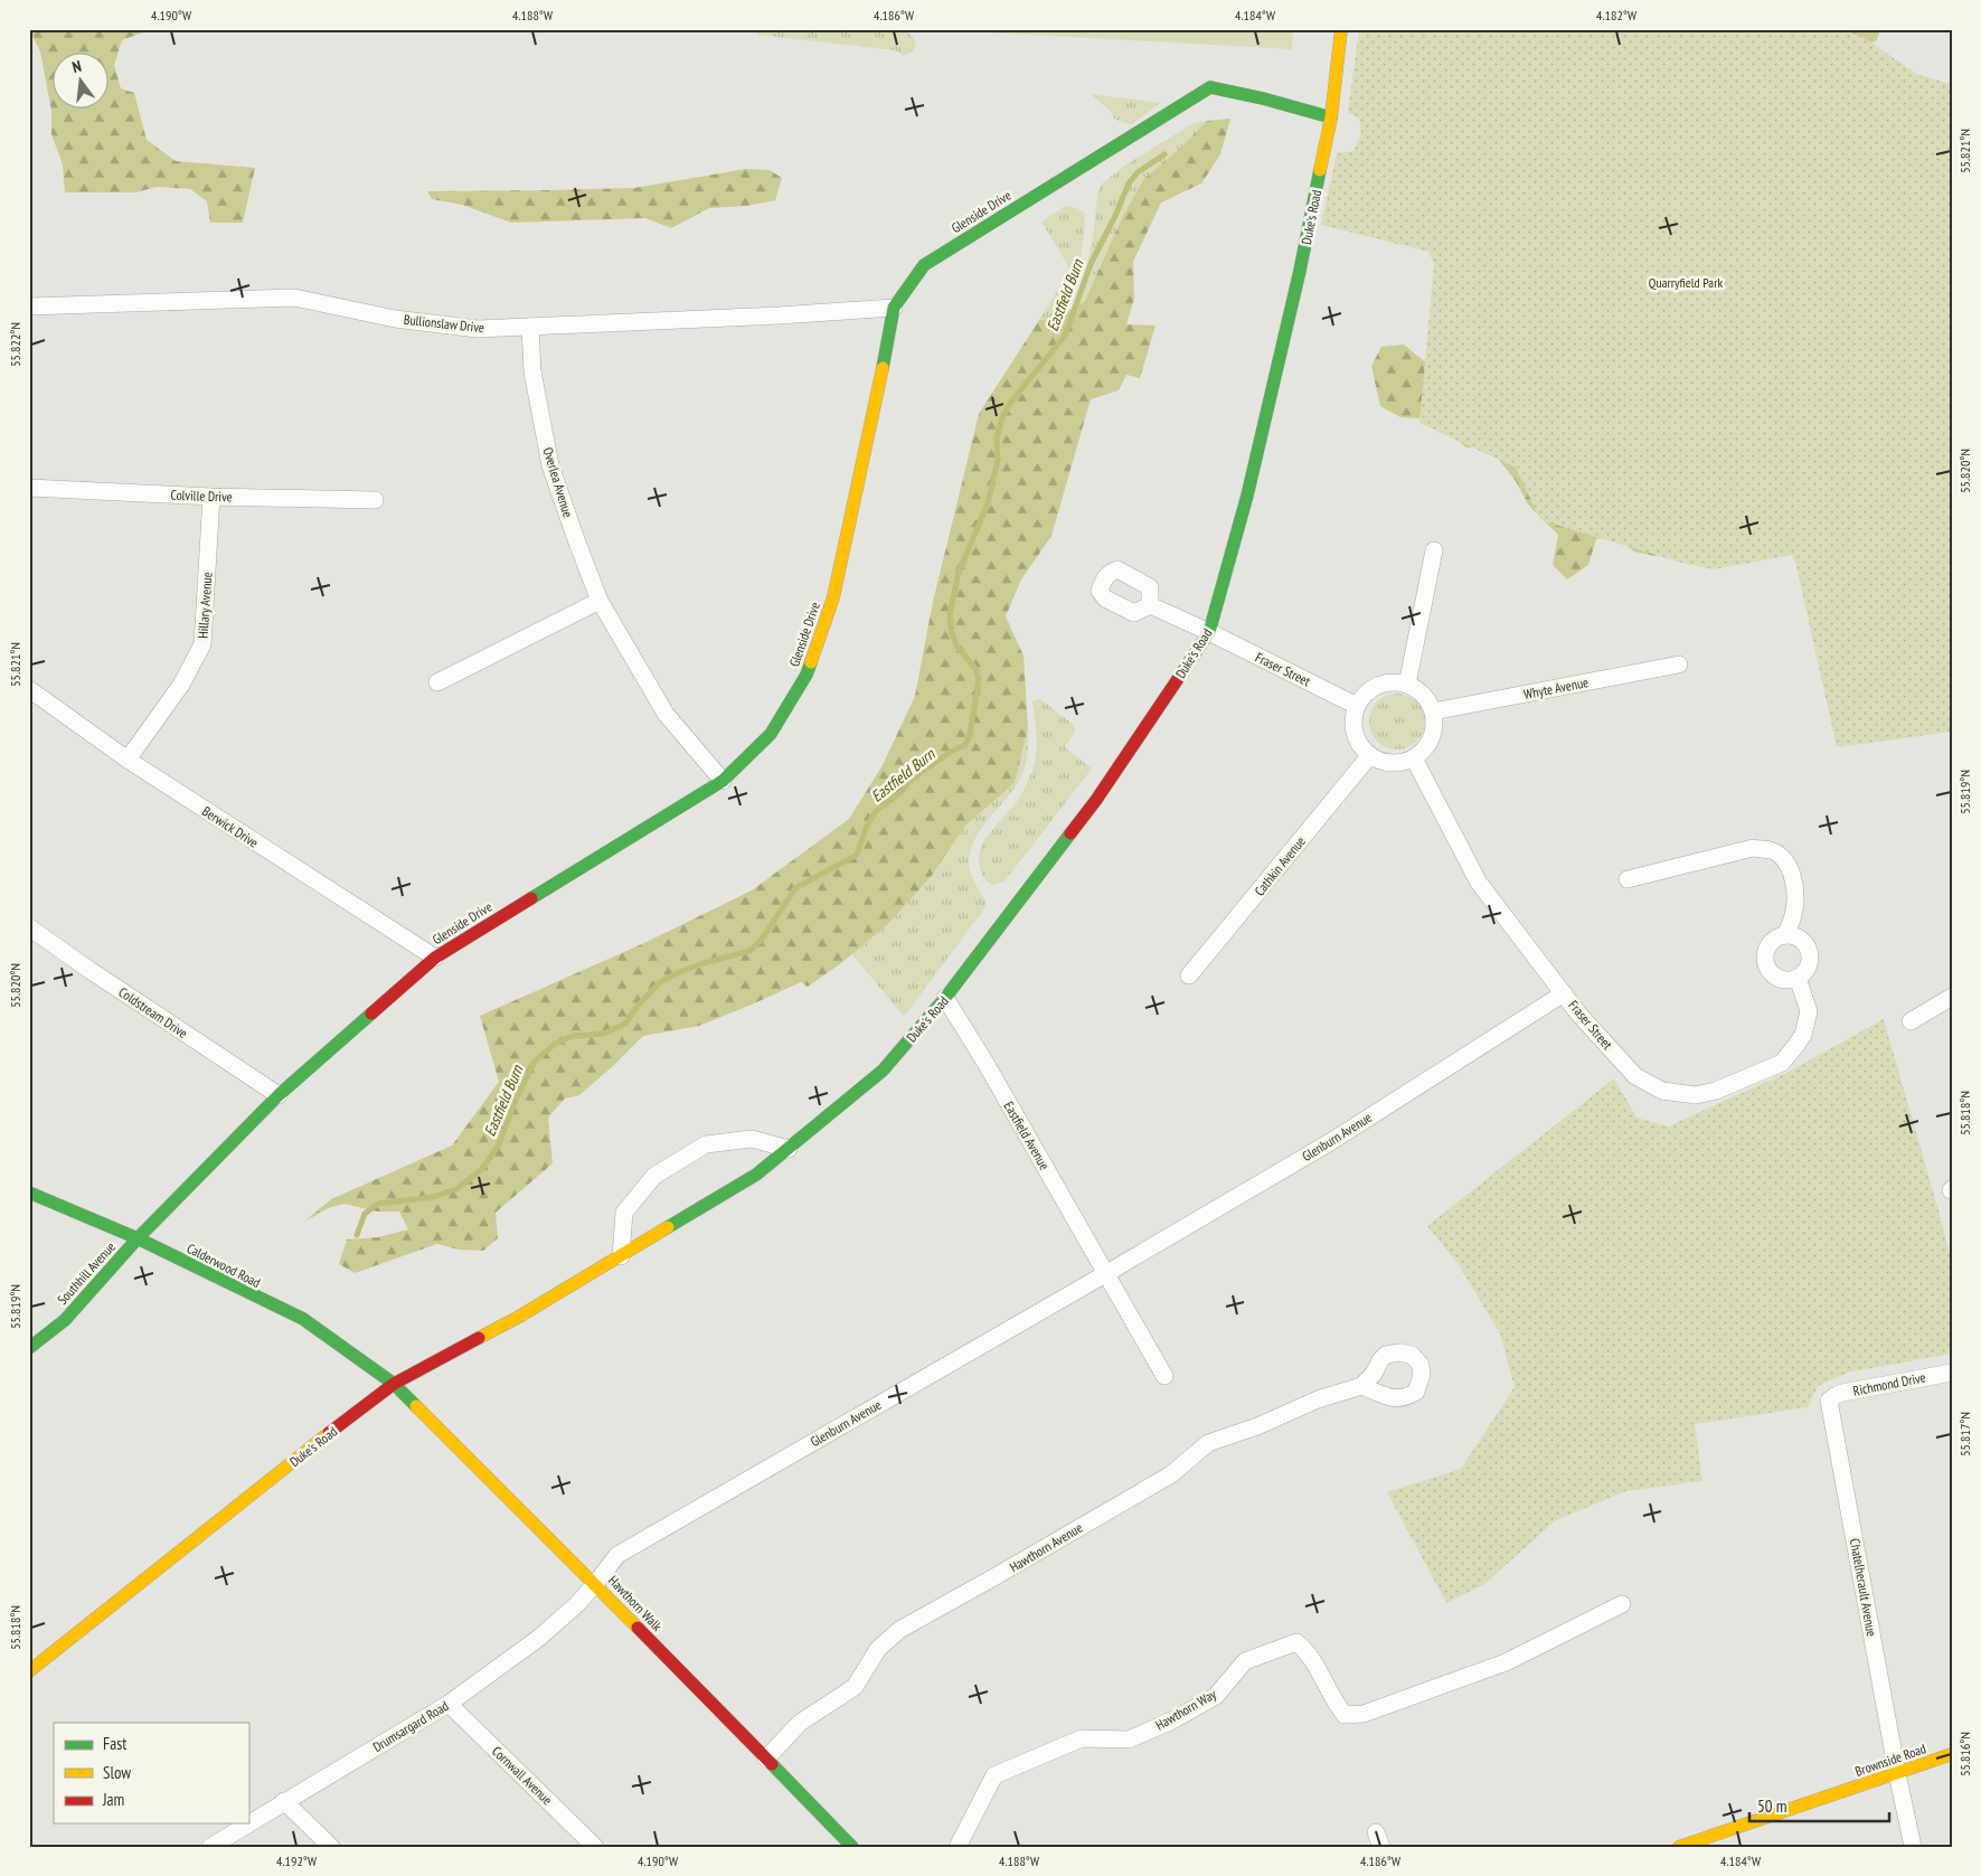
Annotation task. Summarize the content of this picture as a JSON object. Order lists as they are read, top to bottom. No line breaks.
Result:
{"streets":{"street":["Glenside Drive","Duke's Road","Bullionslaw Drive","Overlea Avenue","Colville Drive","Hillary Avenue","Fraser Street","Whyte Avenue","Berwick Drive","Cathkin Avenue","Coldstream Drive","Eastfield Avenue","Glenburn Avenue","Calderwood Road","Southhill Avenue","Richmond Drive","Hawthorn Avenue","Chatelherault Avenue","Hawthorn Walk","Hawthorn Way","Drumsargard Road","Brownside Road","Cornwall Avenue"]},"crossings":[["Glenside Drive","Duke's Road"],["Glenside Drive","Bullionslaw Drive"],["Glenside Drive","Overlea Avenue"],["Glenside Drive","Berwick Drive"],["Glenside Drive","Coldstream Drive"],["Glenside Drive","Calderwood Road"],["Glenside Drive","Southhill Avenue"],["Duke's Road","Fraser Street"],["Duke's Road","Eastfield Avenue"],["Duke's Road","Calderwood Road"],["Duke's Road","Hawthorn Walk"],["Bullionslaw Drive","Overlea Avenue"],["Colville Drive","Hillary Avenue"],["Hillary Avenue","Berwick Drive"],["Fraser Street","Whyte Avenue"],["Fraser Street","Cathkin Avenue"],["Fraser Street","Glenburn Avenue"],["Whyte Avenue","Cathkin Avenue"],["Eastfield Avenue","Glenburn Avenue"],["Glenburn Avenue","Hawthorn Walk"],["Glenburn Avenue","Drumsargard Road"],["Calderwood Road","Southhill Avenue"],["Calderwood Road","Hawthorn Walk"],["Richmond Drive","Chatelherault Avenue"],["Hawthorn Avenue","Hawthorn Walk"],["Chatelherault Avenue","Brownside Road"],["Hawthorn Walk","Drumsargard Road"],["Drumsargard Road","Cornwall Avenue"]],"water":["Eastfield Burn"],"parks":["Quarryfield Park"],"legend":["Fast","Slow","Jam"],"scale_bar":"50 m","north":"top","coordinates":["4.190°W","4.188°W","4.186°W","4.184°W","4.182°W","55.821°N","55.822°N","55.820°N","55.819°N","55.818°N","55.817°N","55.816°N","4.192°W"]}
